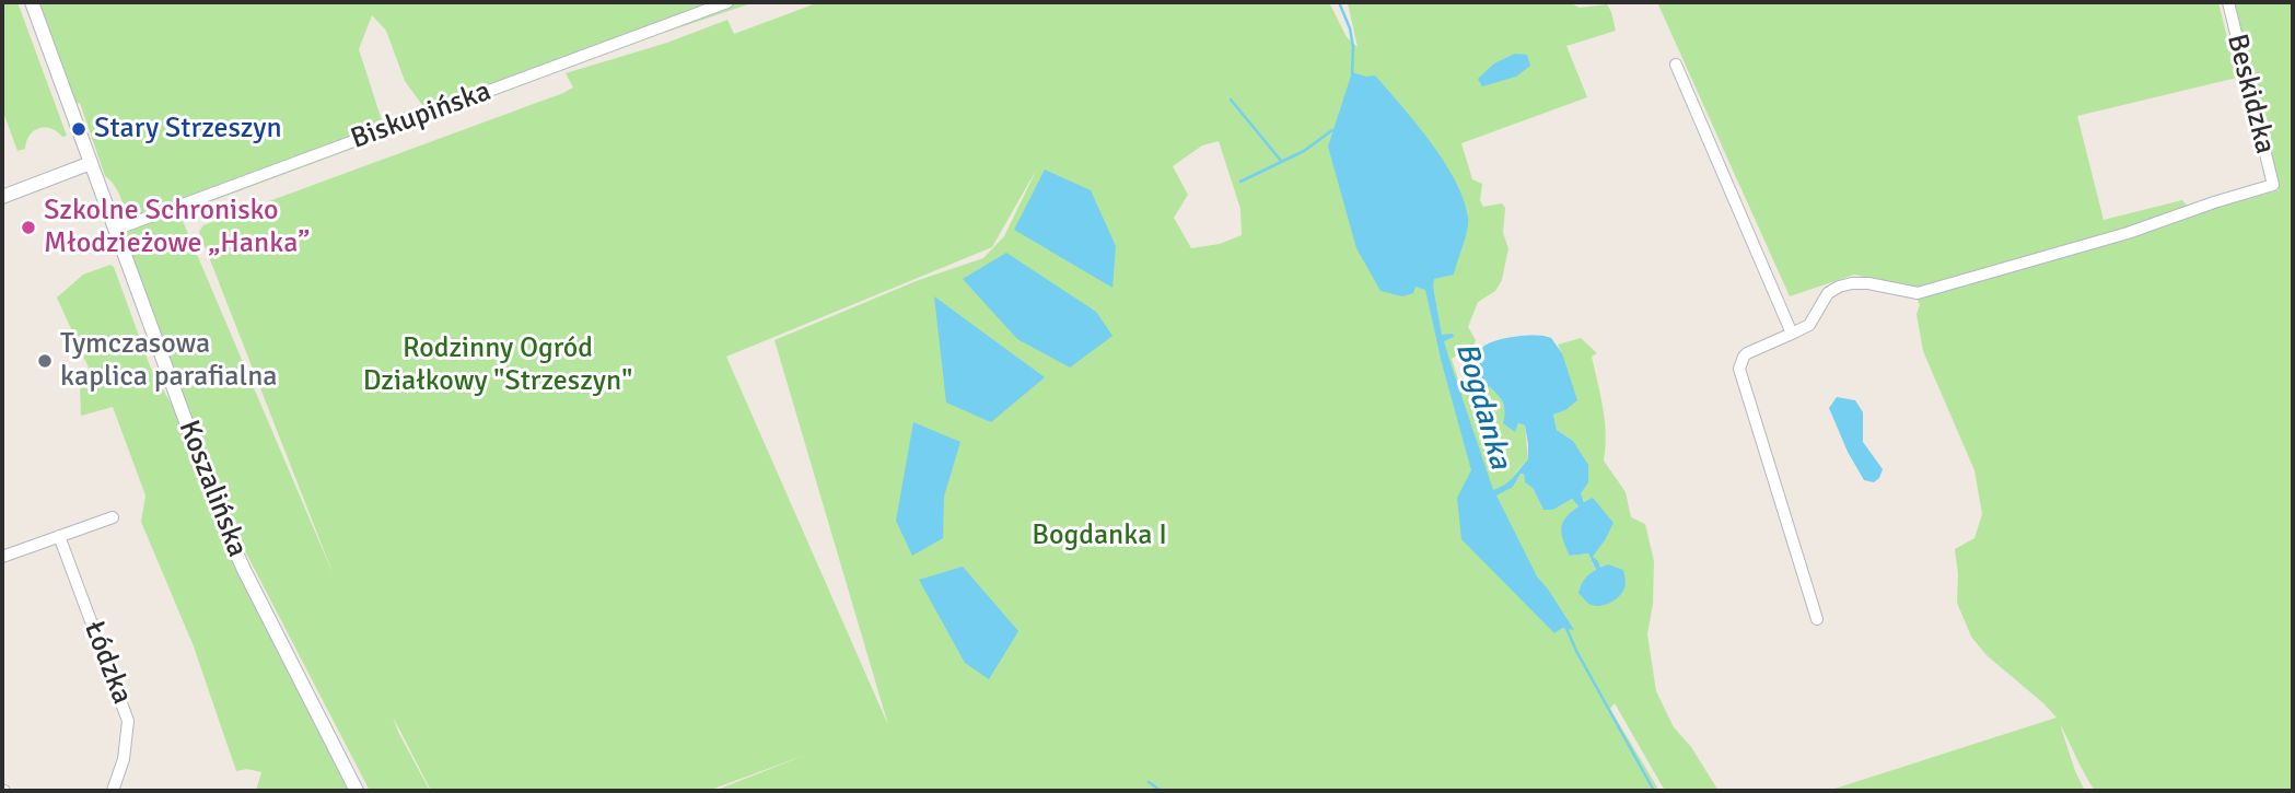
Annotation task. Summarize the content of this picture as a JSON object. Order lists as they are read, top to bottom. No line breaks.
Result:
{"streets":{"street":["Beskidzka","Biskupińska","Koszalińska","Łódzka"]},"crossings":[["Biskupińska","Koszalińska"]],"water":["Bogdanka"],"parks":["Rodzinny Ogród Działkowy \"Strzeszyn\"","Bogdanka I"],"places":["Stary Strzeszyn","Szkolne Schronisko Młodzieżowe „Hanka”","Tymczasowa kaplica parafialna"]}
